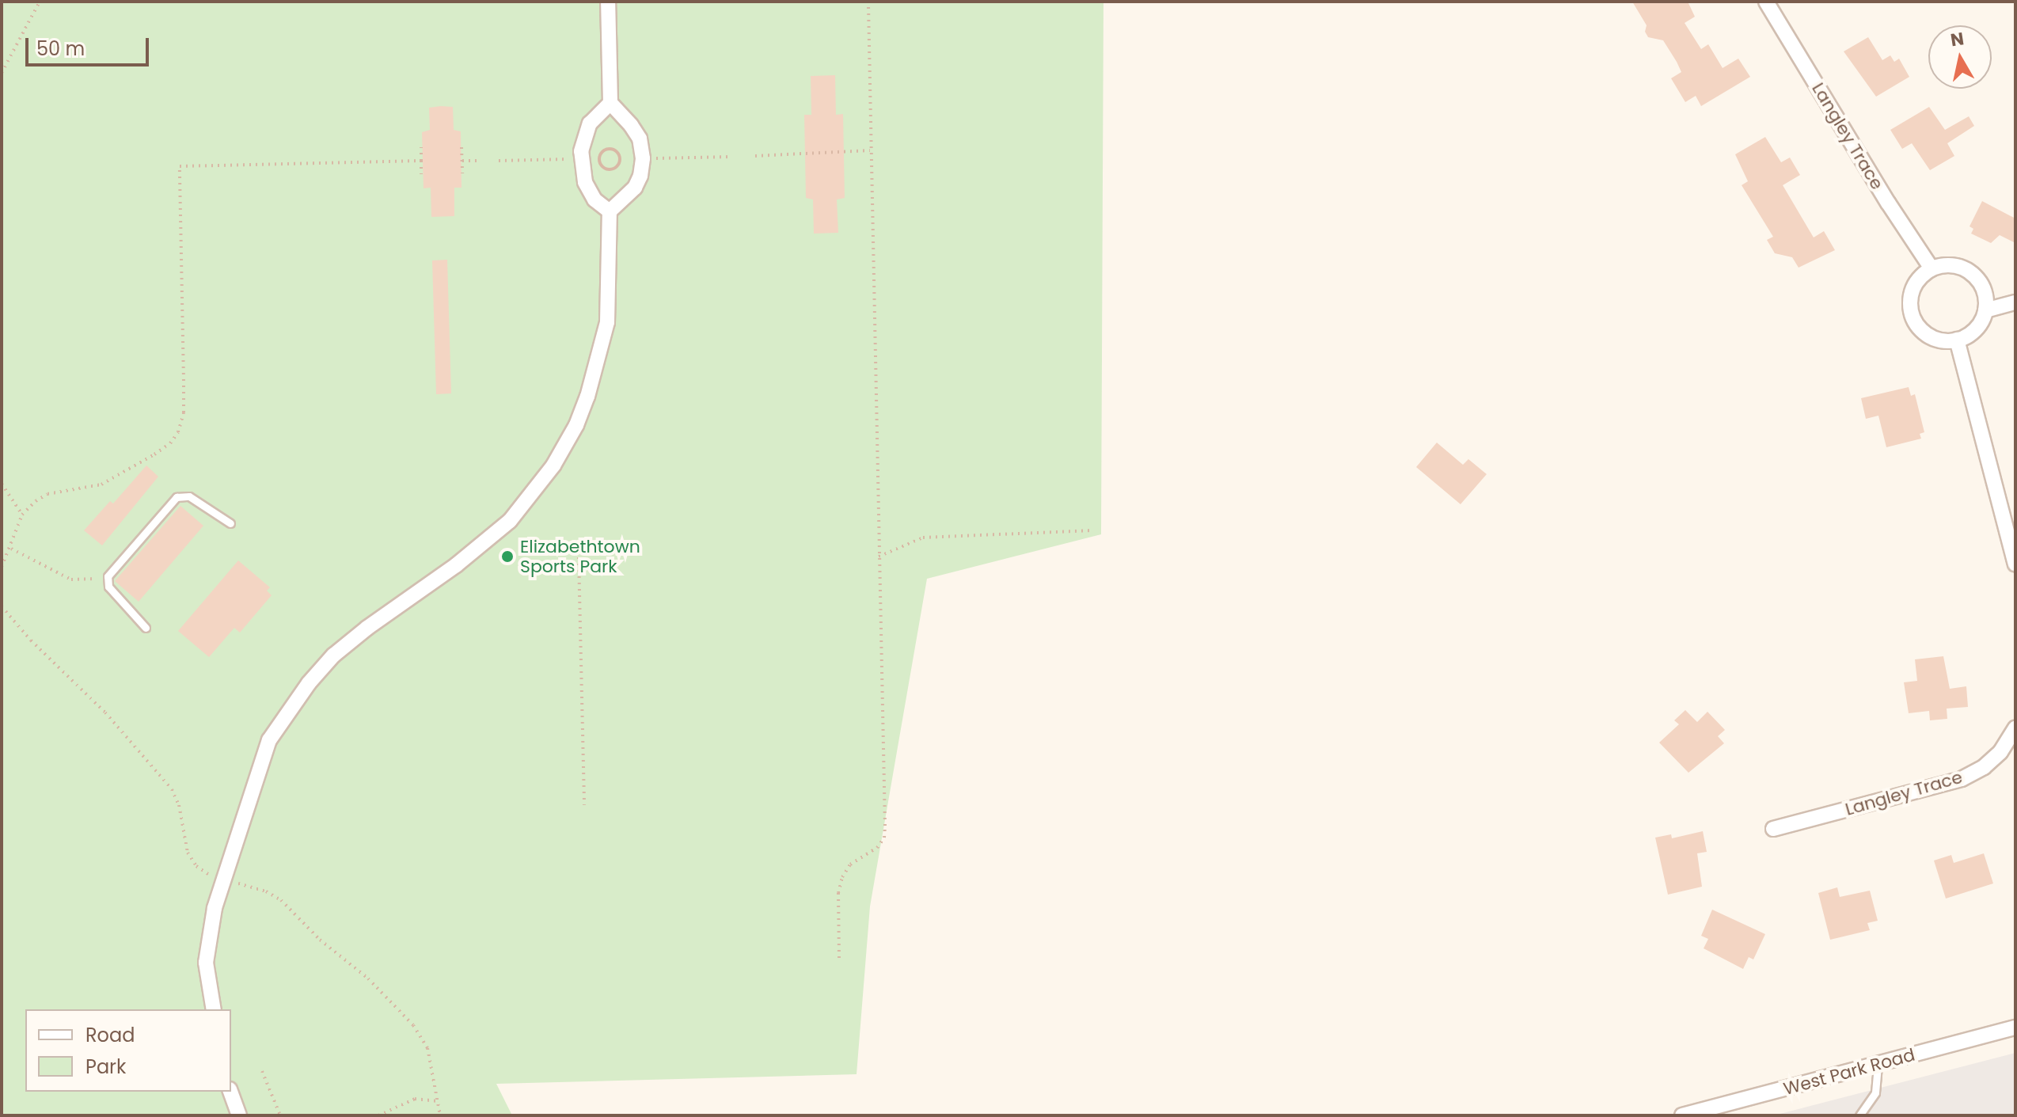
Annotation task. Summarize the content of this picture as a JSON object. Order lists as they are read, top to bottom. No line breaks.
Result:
{"streets":{"street":["Langley Trace","West Park Road"]},"places":["Elizabethtown Sports Park"],"legend":["Road","Park"],"scale_bar":"50 m","north":"top"}
